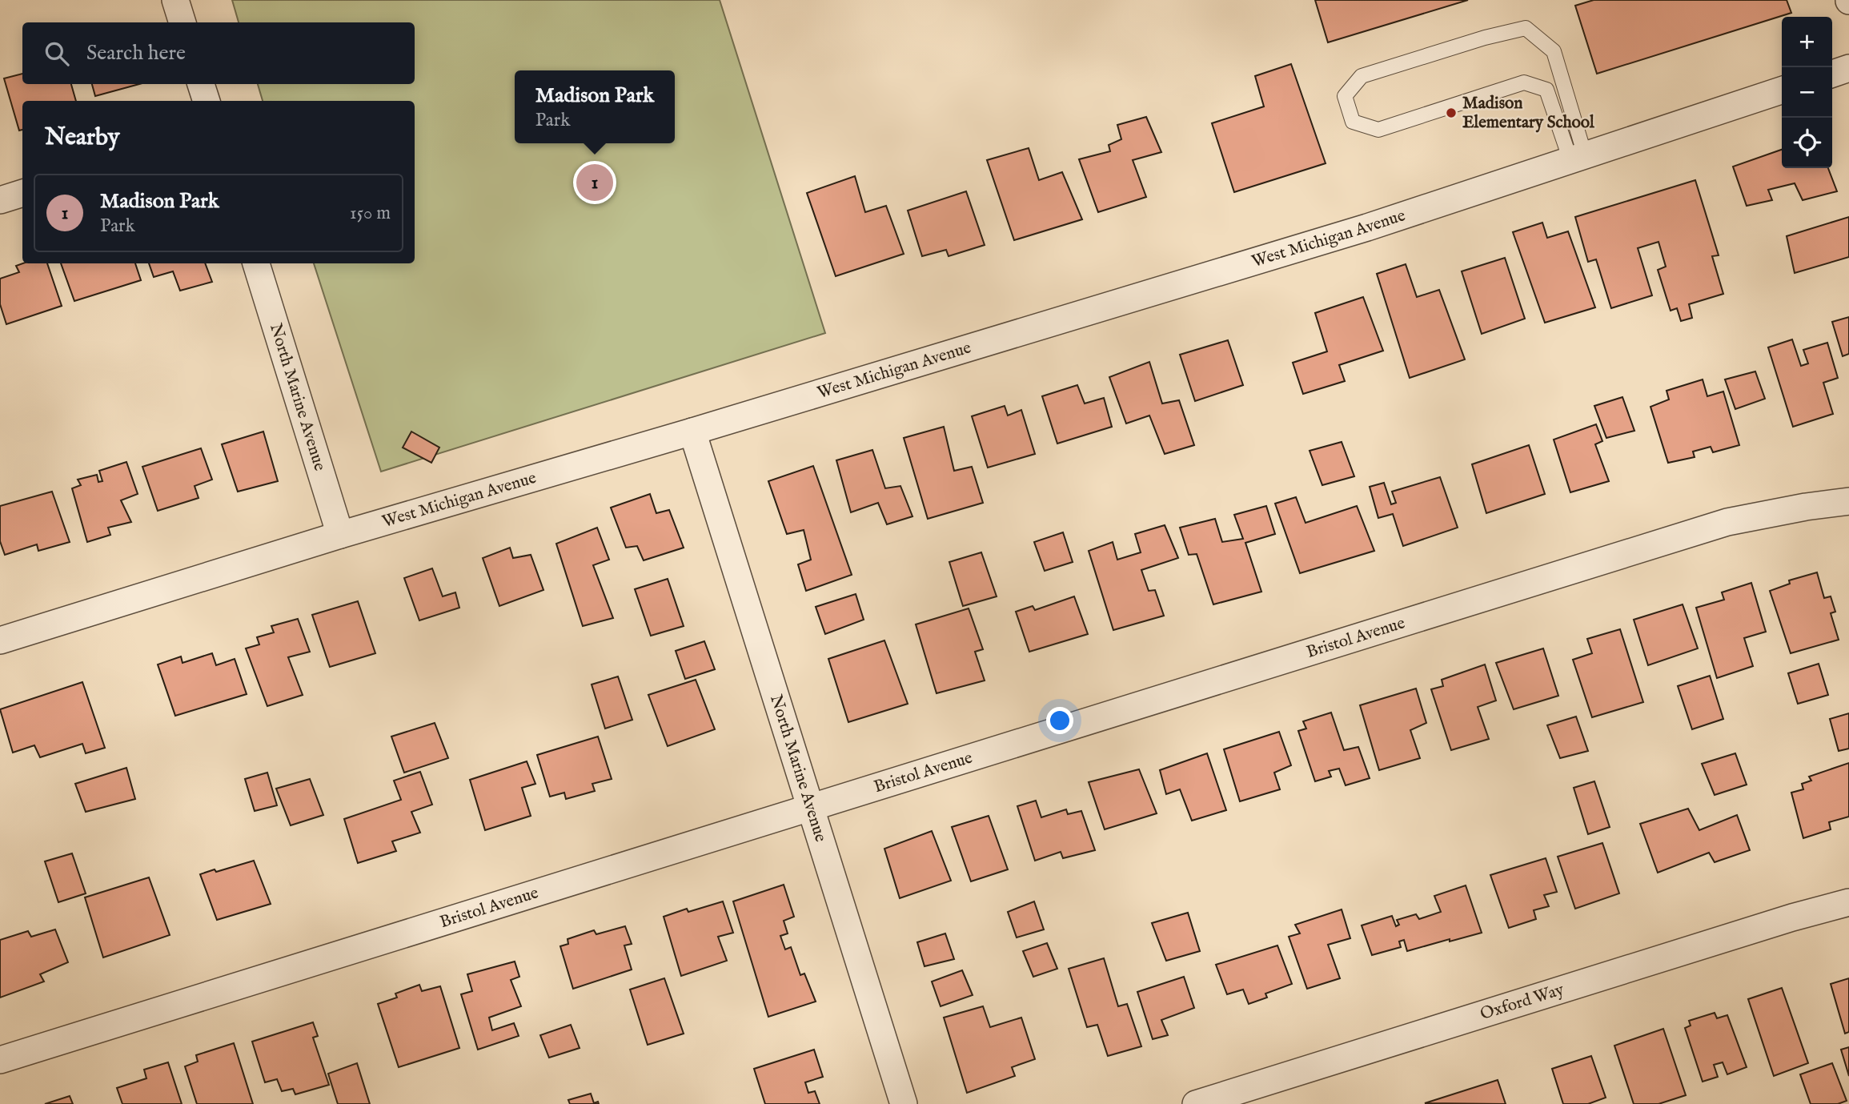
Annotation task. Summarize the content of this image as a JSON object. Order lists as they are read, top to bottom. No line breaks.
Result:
{"streets":{"street":["West Michigan Avenue","North Marine Avenue","Bristol Avenue","Oxford Way"]},"crossings":[["West Michigan Avenue","North Marine Avenue"],["North Marine Avenue","Bristol Avenue"]],"places":["Madison Elementary School"],"page":{"map_buttons":["+","−"],"search":"Search here","popup":["Madison Park","Park"],"heading":"Nearby","pins":"1","list":[{"mark":"1","name":"Madison Park","note":"Park","value":"150 m"}]}}
